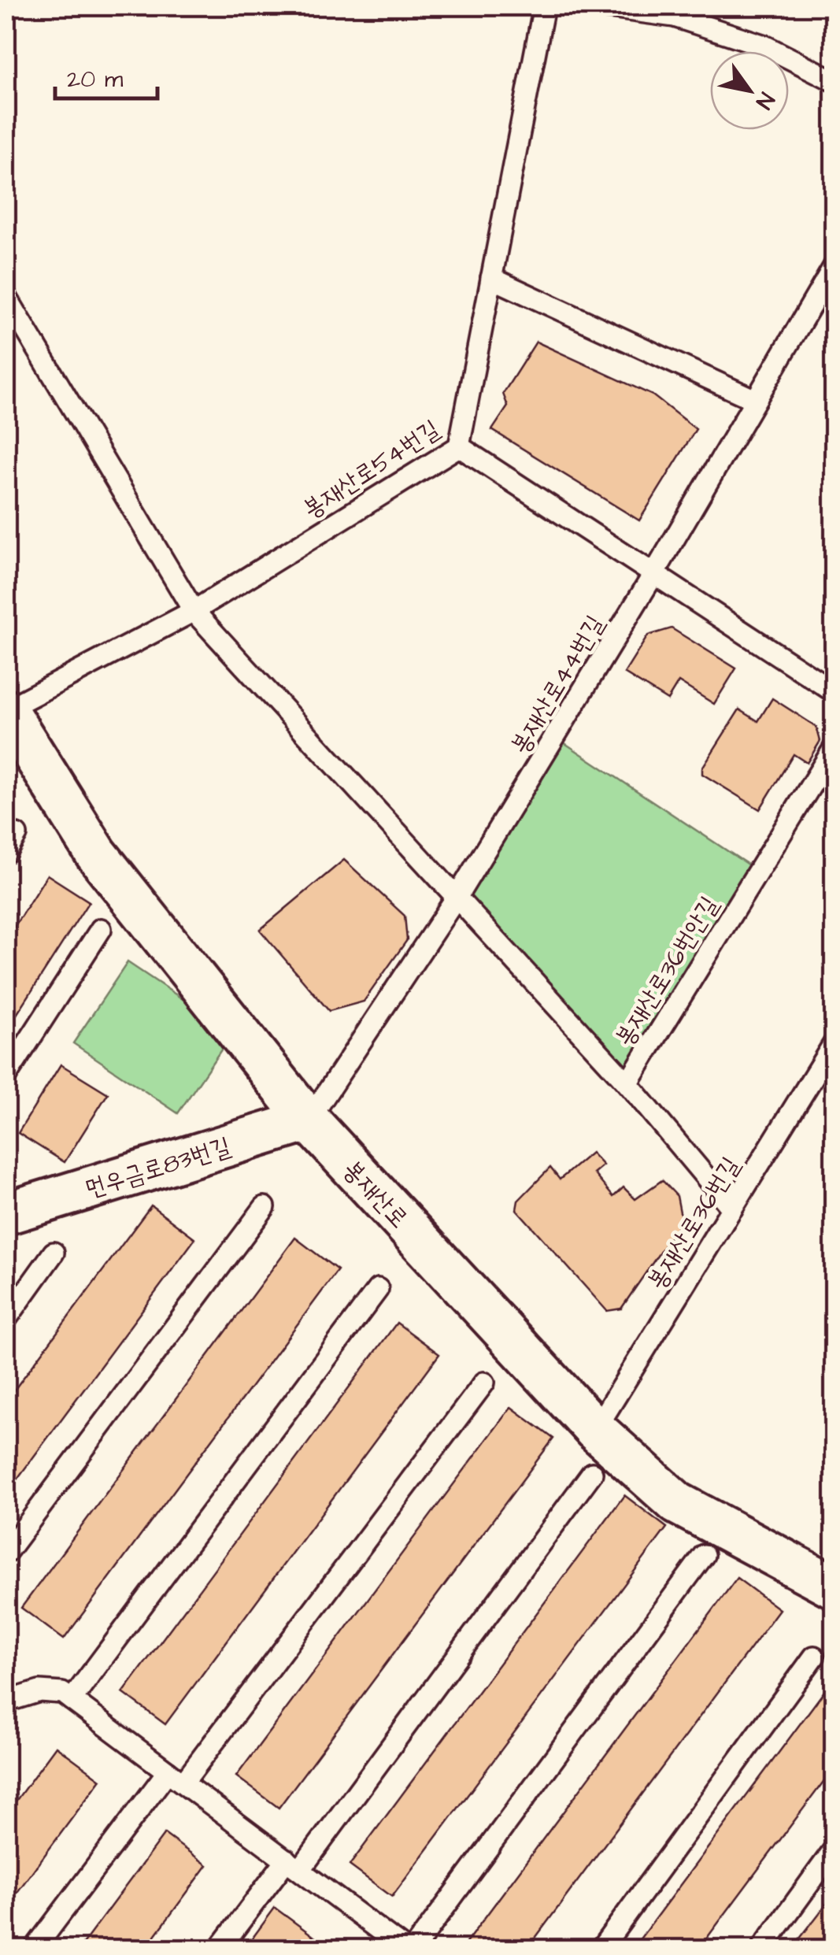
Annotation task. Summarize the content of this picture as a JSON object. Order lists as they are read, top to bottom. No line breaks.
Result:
{"streets":{"street":["먼우금로83번길","봉재산로"],"lane":["봉재산로54번길","봉재산로44번길","봉재산로36번안길","봉재산로36번길"]},"crossings":[["봉재산로54번길","봉재산로"],["봉재산로44번길","먼우금로83번길"],["봉재산로44번길","봉재산로"],["봉재산로36번안길","봉재산로36번길"],["먼우금로83번길","봉재산로"],["봉재산로","봉재산로36번길"]],"scale_bar":"20 m","north":"bottom right"}
